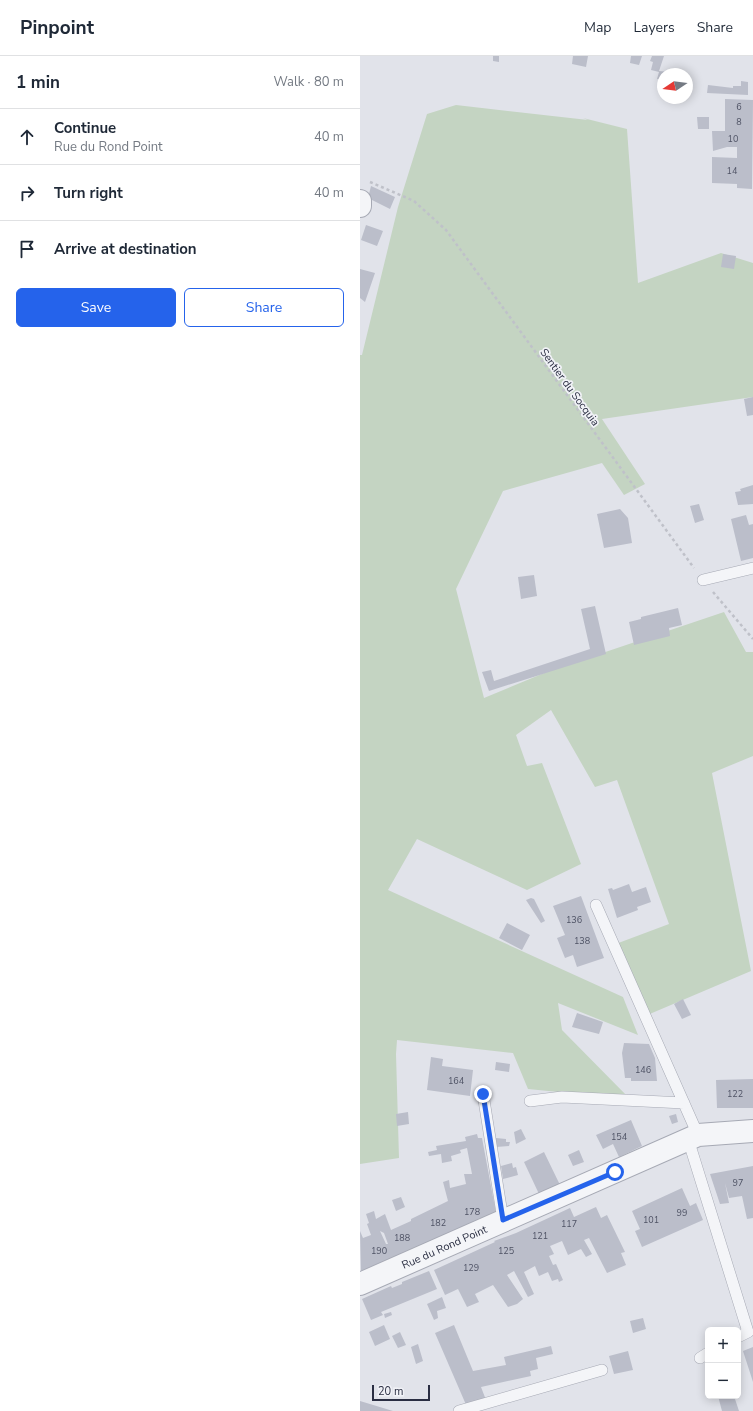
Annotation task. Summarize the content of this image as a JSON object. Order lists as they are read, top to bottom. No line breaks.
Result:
{"streets":{"street":["Rue du Rond Point"],"path":["Sentier du Socquia"]},"house_numbers":["6","8","10","14","136","138","146","164","122","154","97","178","99","101","182","117","121","188","190","125","129"],"scale_bar":"20 m","north":"left","page":{"header":"Pinpoint","nav":["Map","Layers","Share"],"heading":["1 min","Walk · 80 m"],"list":[["Continue","Rue du Rond Point","40 m"],["Turn right","40 m"],"Arrive at destination"],"buttons":["Save","Share"],"map_buttons":["+","−"],"scale":"20 m"}}
